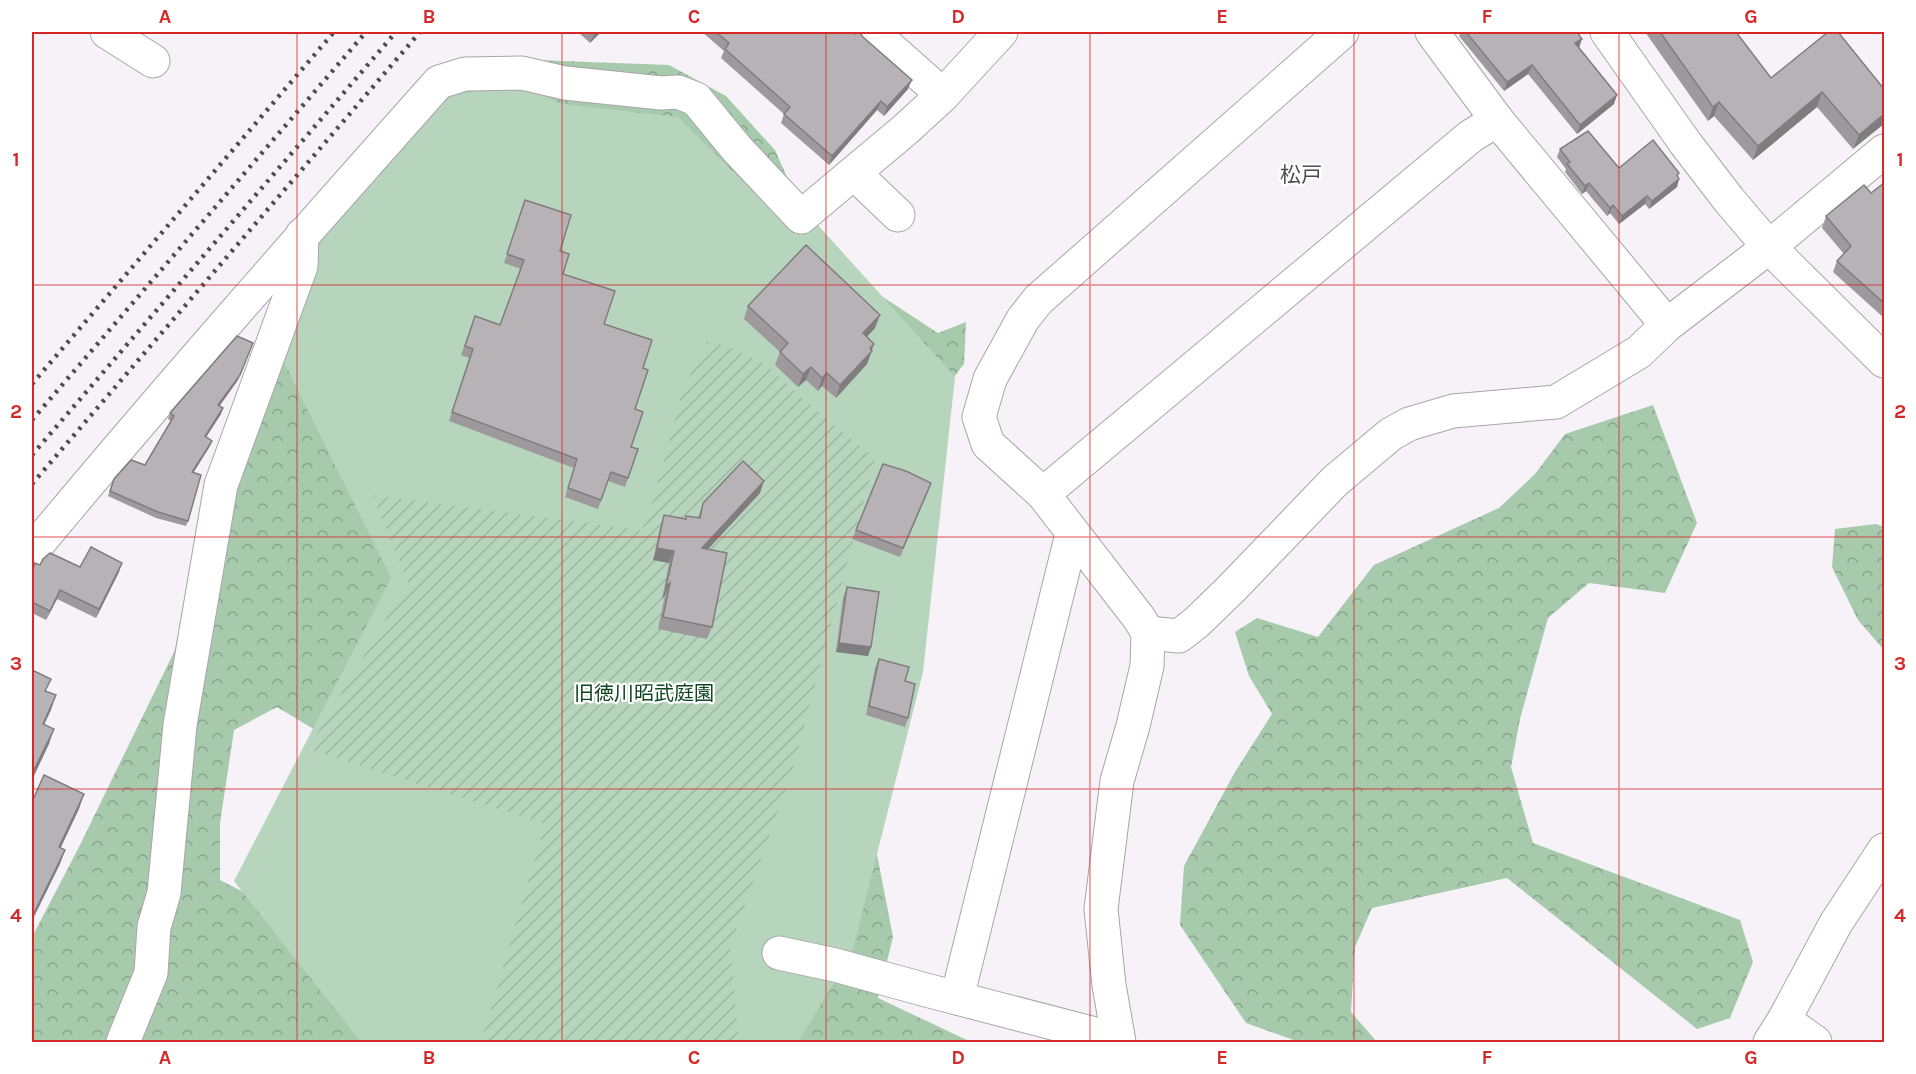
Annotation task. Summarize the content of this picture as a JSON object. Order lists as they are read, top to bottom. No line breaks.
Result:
{"districts":["松戸"],"parks":["旧徳川昭武庭園"],"grid":{"columns":["A","B","C","D","E","F","G"],"rows":["1","2","3","4"]}}
